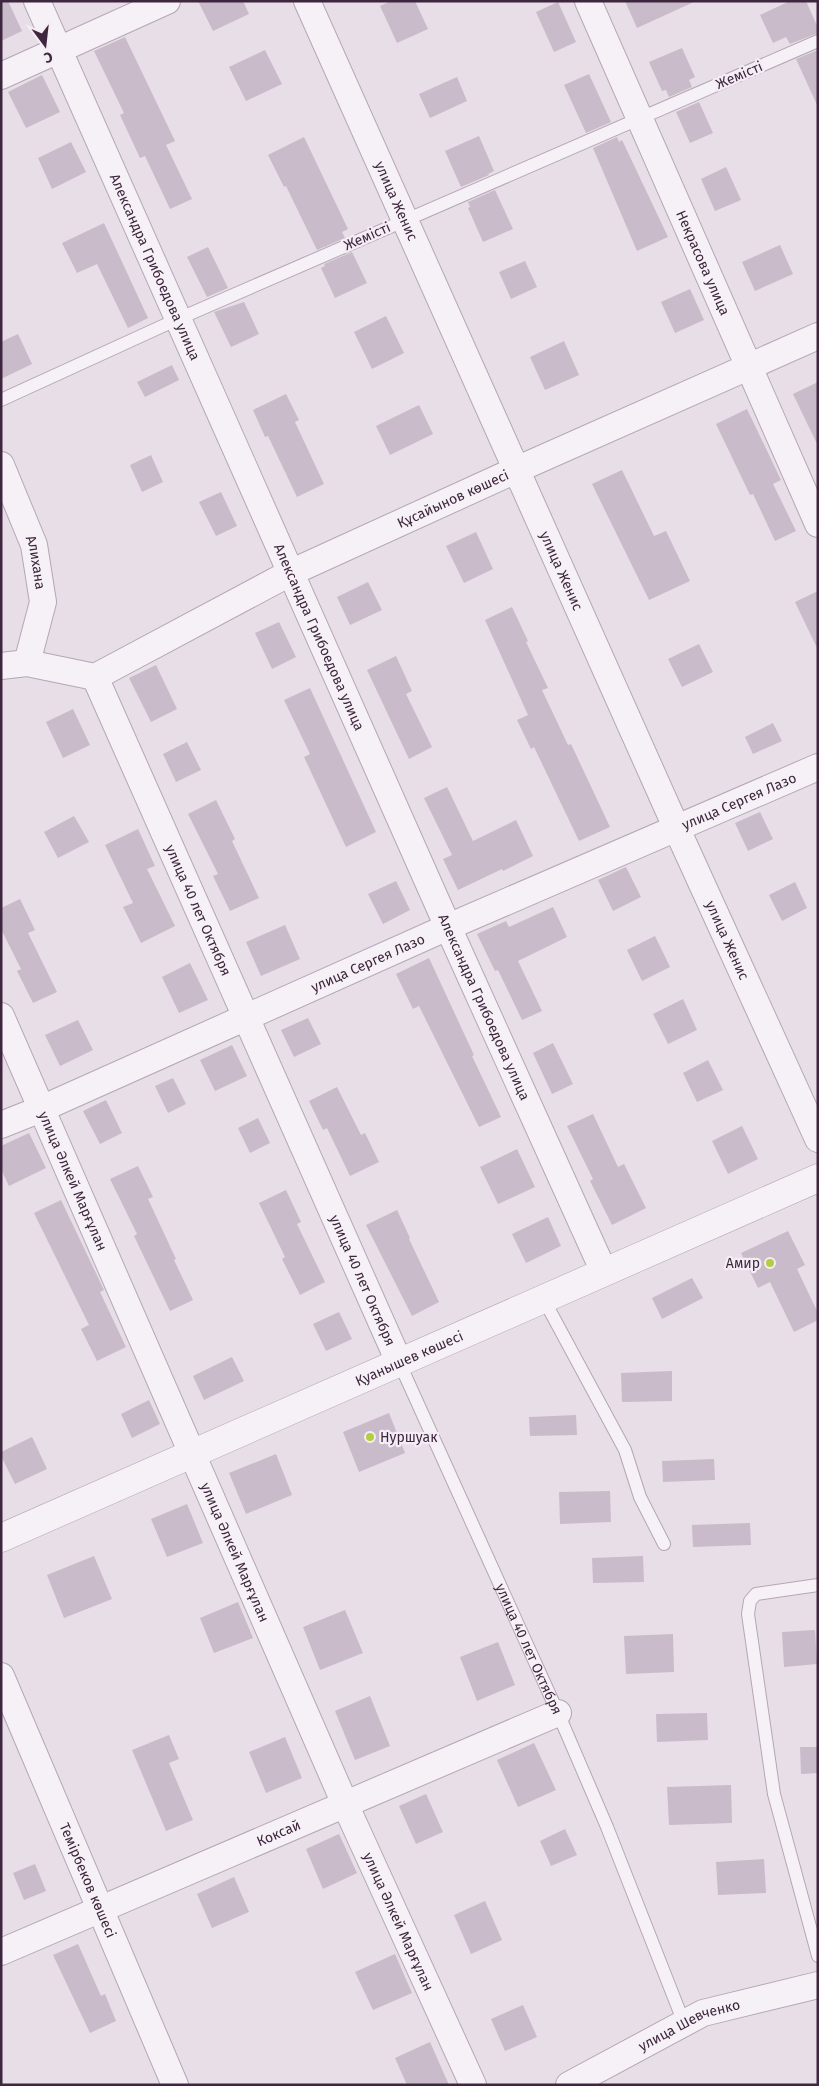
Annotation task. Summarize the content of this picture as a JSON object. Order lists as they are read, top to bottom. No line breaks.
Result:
{"streets":{"street":["улица Женис","Некрасова улица","Александра Грибоедова улица","Құсайынов көшесі","Алихана","улица Сергея Лазо","улица 40 лет Октября","улица Әлкей Марғұлан","Қуанышев көшесі","Коксай","Темірбеков көшесі","улица Шевченко"],"lane":["Жемісті"]},"crossings":[["Жемісті","улица Женис"],["Жемісті","Некрасова улица"],["Жемісті","Александра Грибоедова улица"],["улица Женис","Құсайынов көшесі"],["улица Женис","улица Сергея Лазо"],["Некрасова улица","Құсайынов көшесі"],["Александра Грибоедова улица","Құсайынов көшесі"],["Александра Грибоедова улица","улица Сергея Лазо"],["Александра Грибоедова улица","Қуанышев көшесі"],["Құсайынов көшесі","улица 40 лет Октября"],["улица Сергея Лазо","улица 40 лет Октября"],["улица Сергея Лазо","улица Әлкей Марғұлан"],["улица 40 лет Октября","Қуанышев көшесі"],["улица 40 лет Октября","Коксай"],["улица 40 лет Октября","улица Шевченко"],["улица Әлкей Марғұлан","Қуанышев көшесі"],["улица Әлкей Марғұлан","Коксай"],["Коксай","Темірбеков көшесі"]],"places":["Амир","Нуршуак"],"north":"bottom"}
